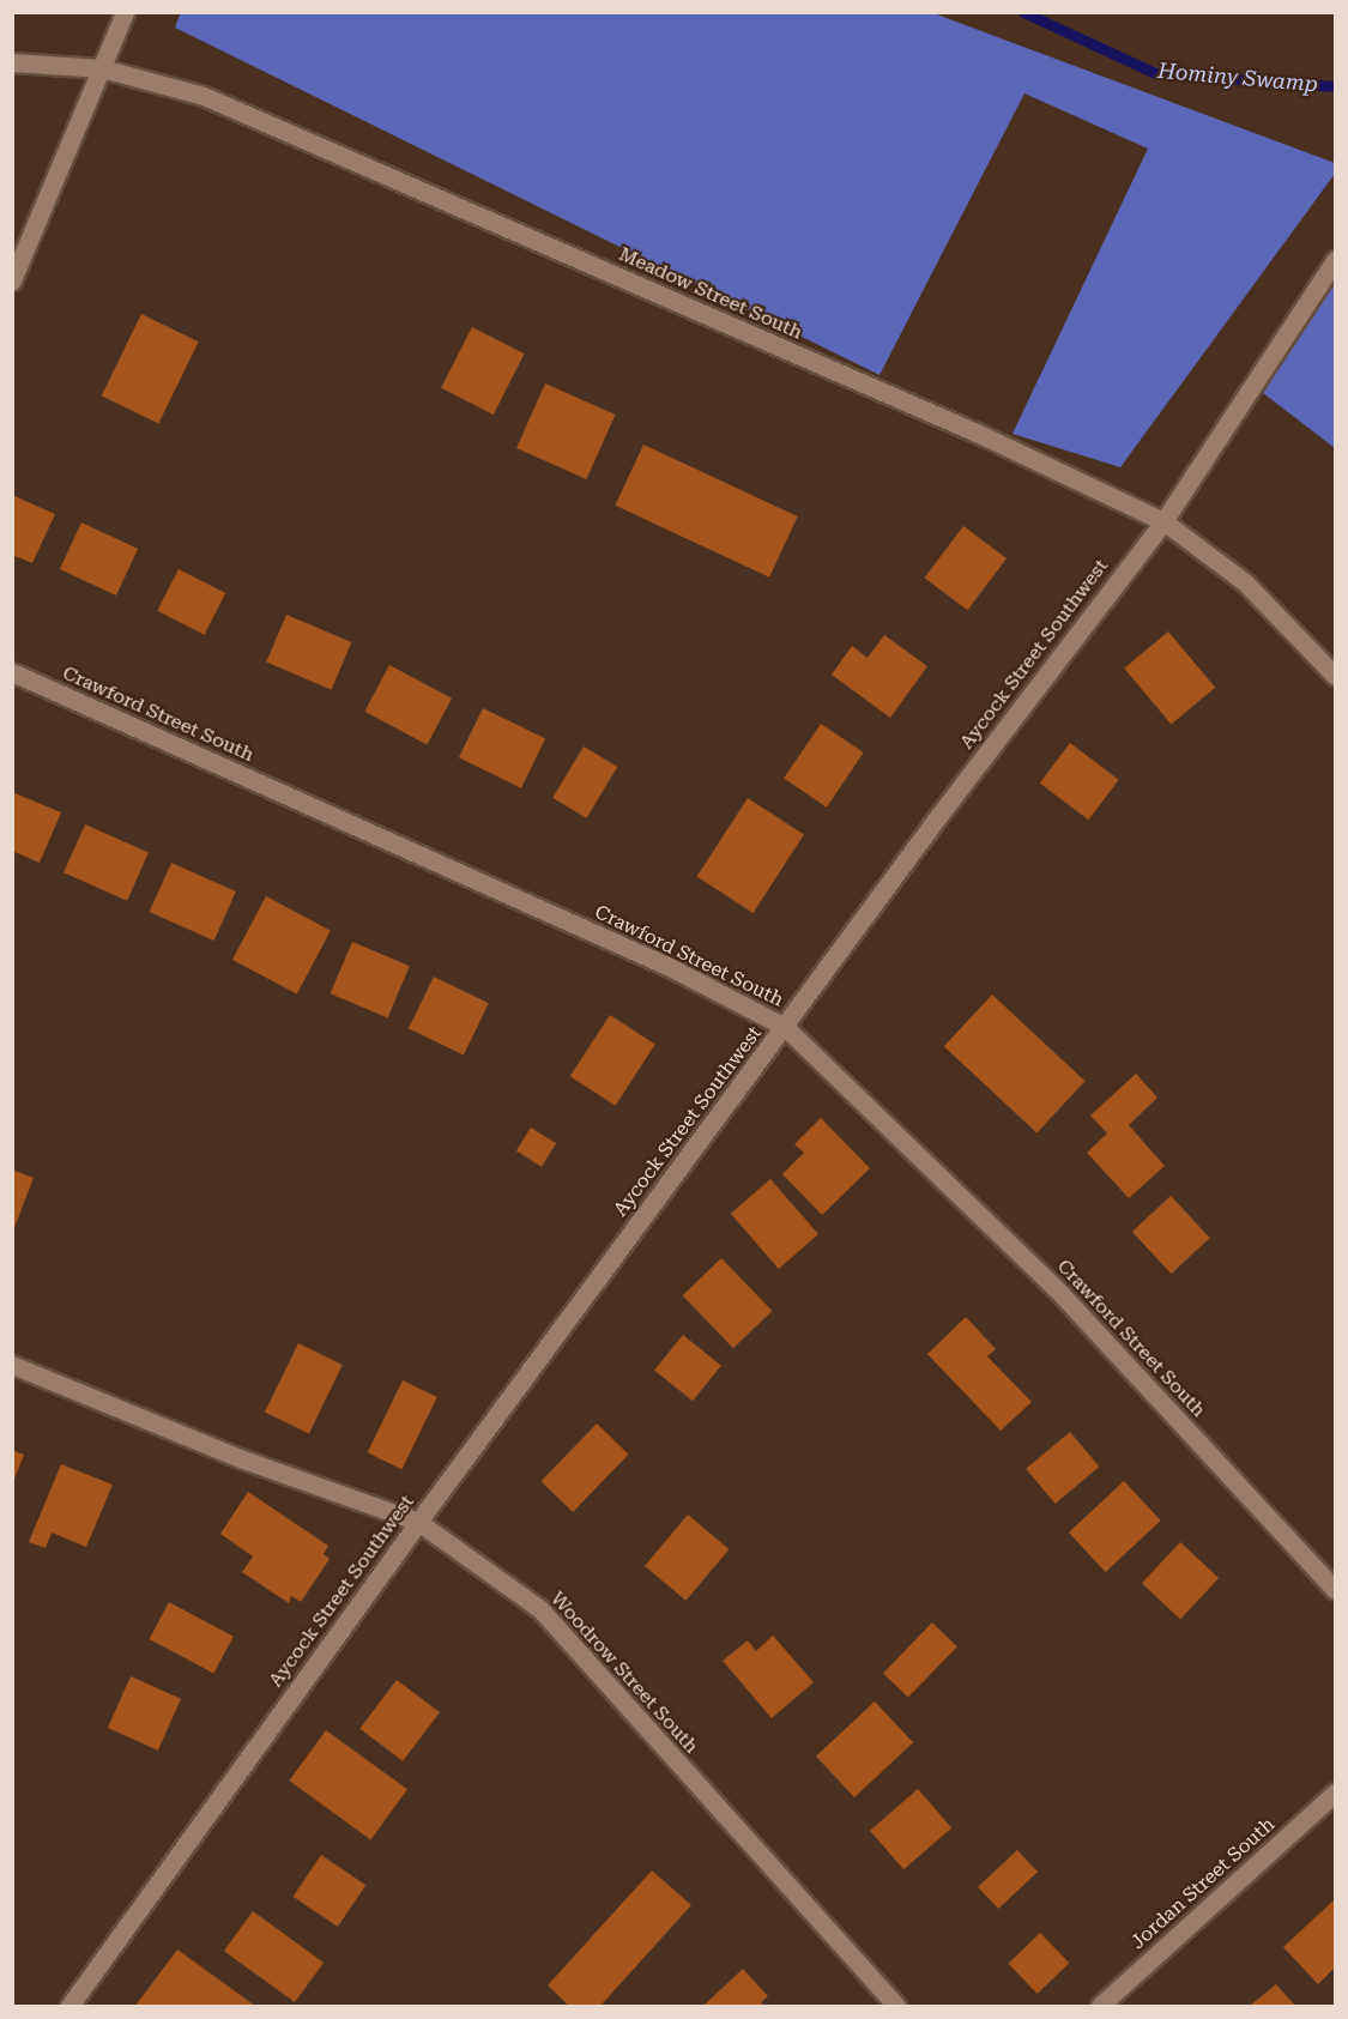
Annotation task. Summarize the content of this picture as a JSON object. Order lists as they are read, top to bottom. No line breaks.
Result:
{"streets":{"street":["Meadow Street South","Aycock Street Southwest","Crawford Street South","Woodrow Street South","Jordan Street South"]},"crossings":[["Meadow Street South","Aycock Street Southwest"],["Aycock Street Southwest","Crawford Street South"],["Aycock Street Southwest","Woodrow Street South"]],"water":["Hominy Swamp"]}
